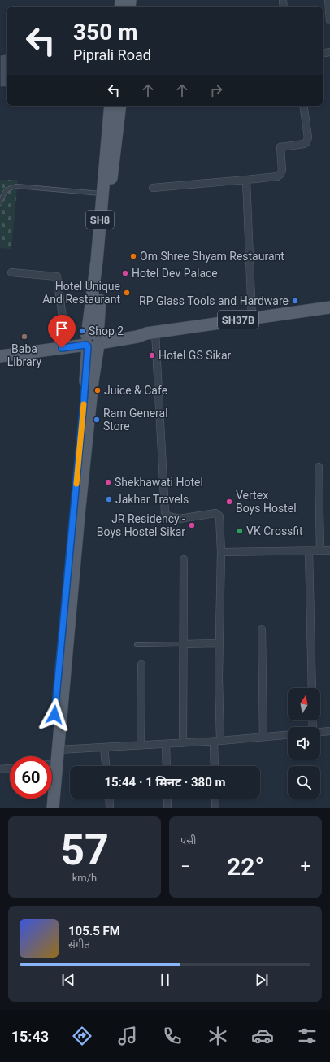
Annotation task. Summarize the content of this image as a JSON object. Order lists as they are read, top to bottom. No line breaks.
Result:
{"streets":{"main road":["SH8","SH37B"]},"crossings":[["SH8","SH37B"]],"places":["Om Shree Shyam Restaurant","Hotel Dev Palace","Hotel Unique And Restaurant","RP Glass Tools and Hardware","Shop 2","Baba Library","Hotel GS Sikar","Juice & Cafe","Ram General Store","Shekhawati Hotel","Jakhar Travels","Vertex Boys Hostel","JR Residency - Boys Hostel Sikar","VK Crossfit"],"north":"top","page":{"turn":["350 m","Piprali Road"],"limit":"60","trip":"15:44 · 1 मिनट · 380 m","tile":[["57","km/h"],"एसी"],"heat":["−","22°","+"],"song":["105.5 FM","संगीत"],"tabs":"15:43"}}
